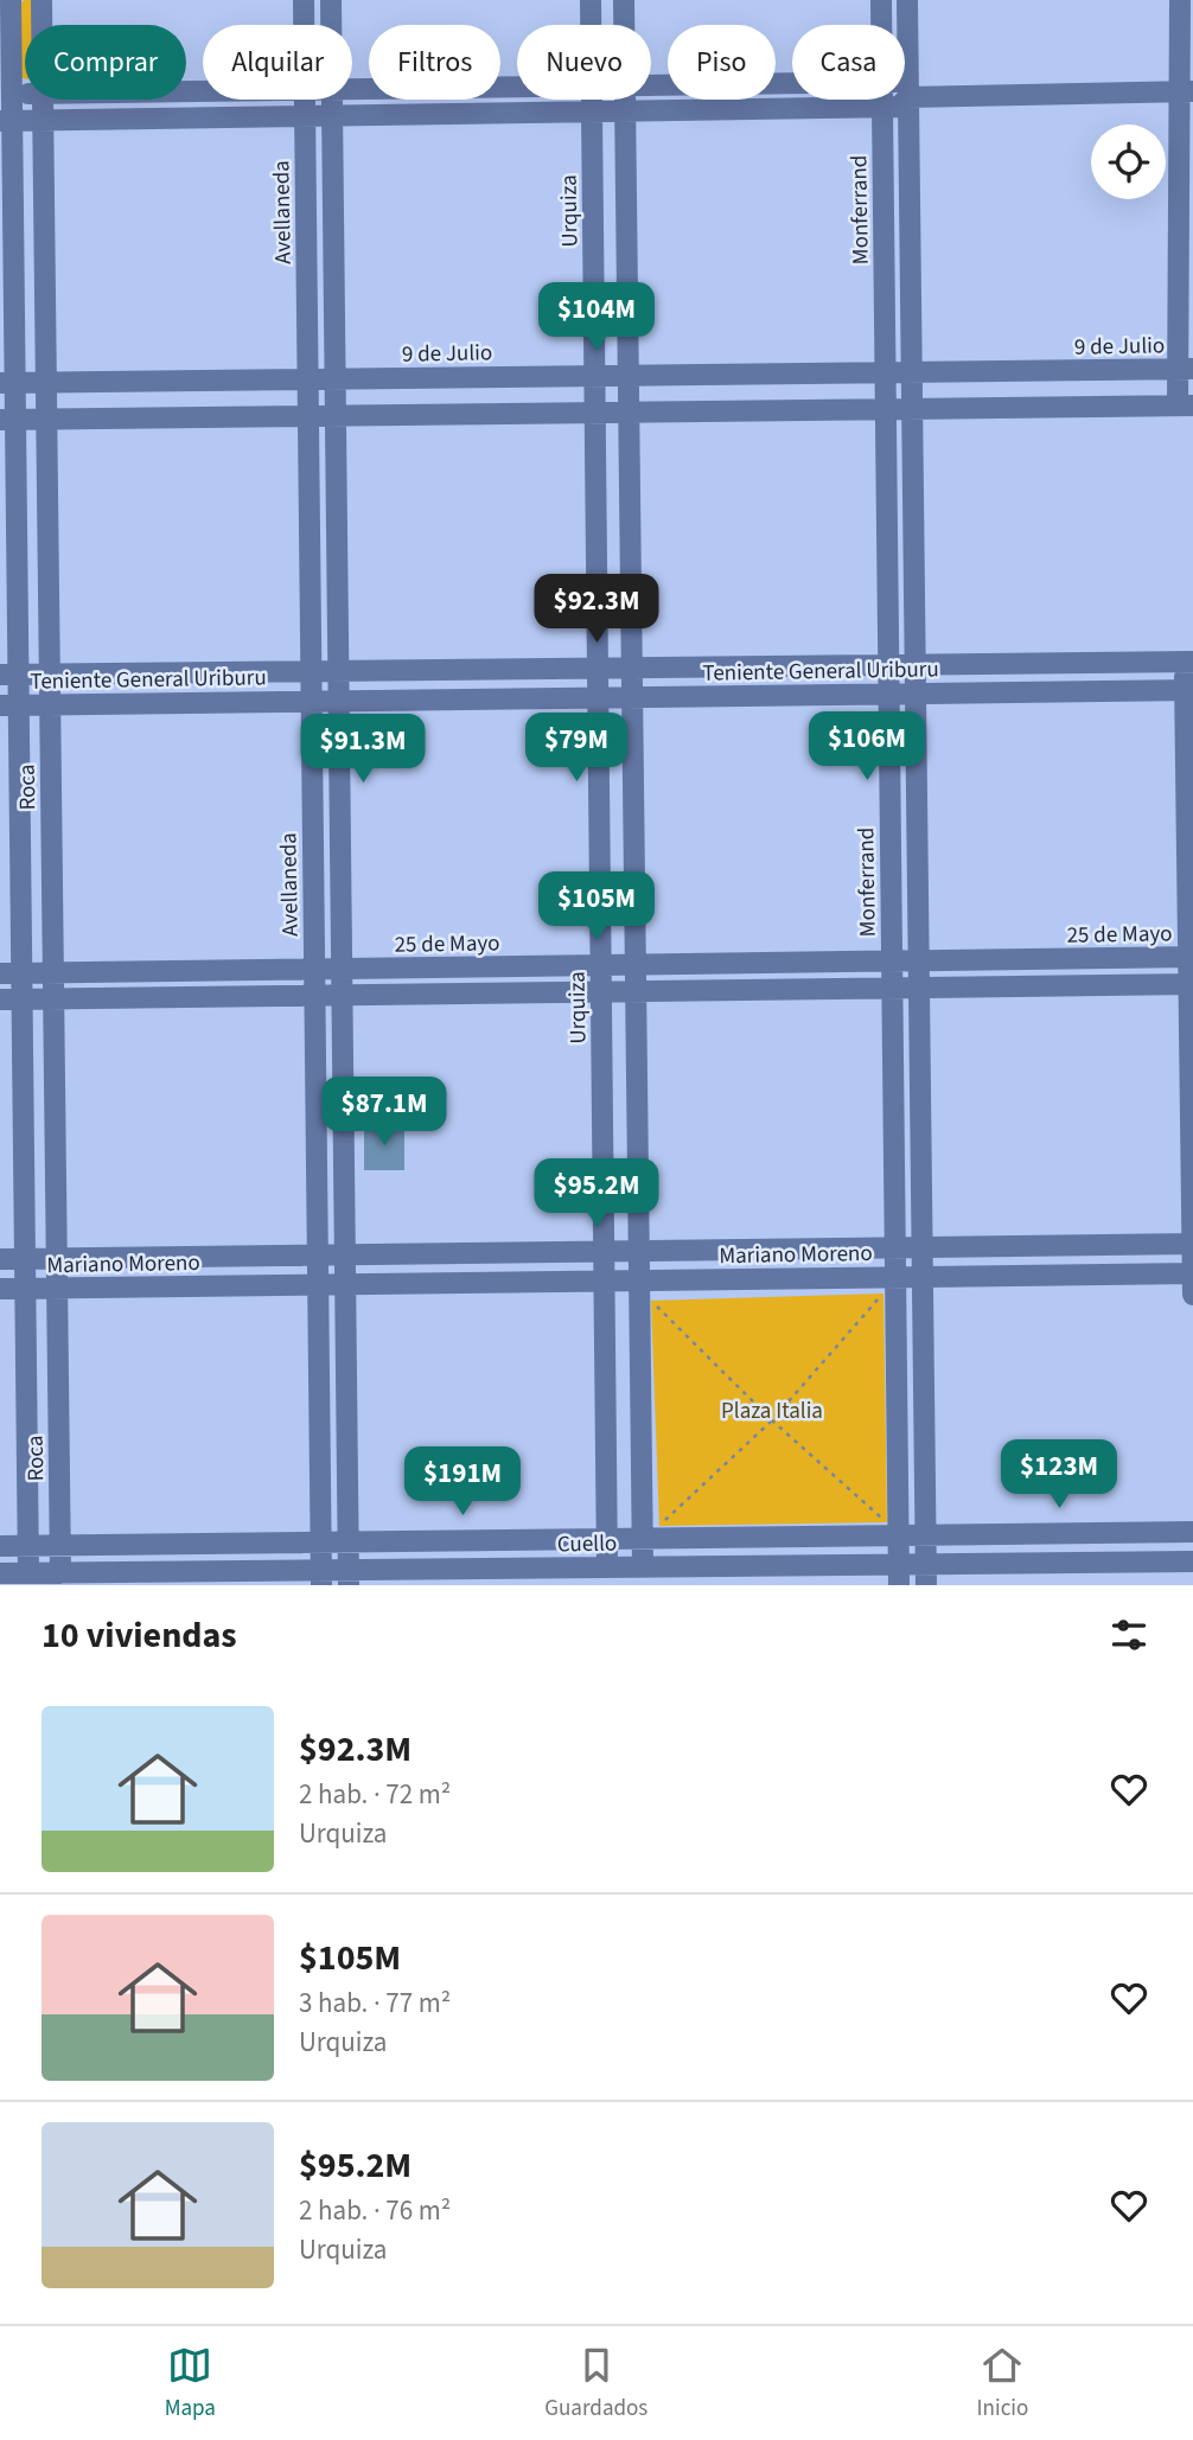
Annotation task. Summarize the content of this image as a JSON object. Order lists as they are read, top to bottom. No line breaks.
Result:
{"streets":{"street":["Monferrand","Urquiza","Avellaneda","9 de Julio","Teniente General Uriburu","Roca","25 de Mayo","Mariano Moreno","Cuello"]},"crossings":[["Monferrand","9 de Julio"],["Monferrand","Teniente General Uriburu"],["Monferrand","25 de Mayo"],["Monferrand","Mariano Moreno"],["Monferrand","Cuello"],["Urquiza","9 de Julio"],["Urquiza","Teniente General Uriburu"],["Urquiza","25 de Mayo"],["Urquiza","Mariano Moreno"],["Urquiza","Cuello"],["Avellaneda","9 de Julio"],["Avellaneda","Teniente General Uriburu"],["Avellaneda","25 de Mayo"],["Avellaneda","Mariano Moreno"],["Avellaneda","Cuello"],["9 de Julio","Roca"],["Teniente General Uriburu","Roca"],["Roca","25 de Mayo"],["Roca","Mariano Moreno"],["Roca","Cuello"]],"parks":["Plaza Italia"],"page":{"chip":["Comprar","Alquilar","Filtros","Nuevo","Piso","Casa"],"price":["$104M","$92.3M","$106M","$79M","$91.3M","$105M","$87.1M","$95.2M","$123M","$191M"],"heading":"10 viviendas","list":[{"name":"$92.3M","note":"2 hab. · 72 m² · Urquiza"},{"name":"$105M","note":"3 hab. · 77 m² · Urquiza"},{"name":"$95.2M","note":"2 hab. · 76 m² · Urquiza"}],"tabs":["Mapa","Guardados","Inicio"]}}
